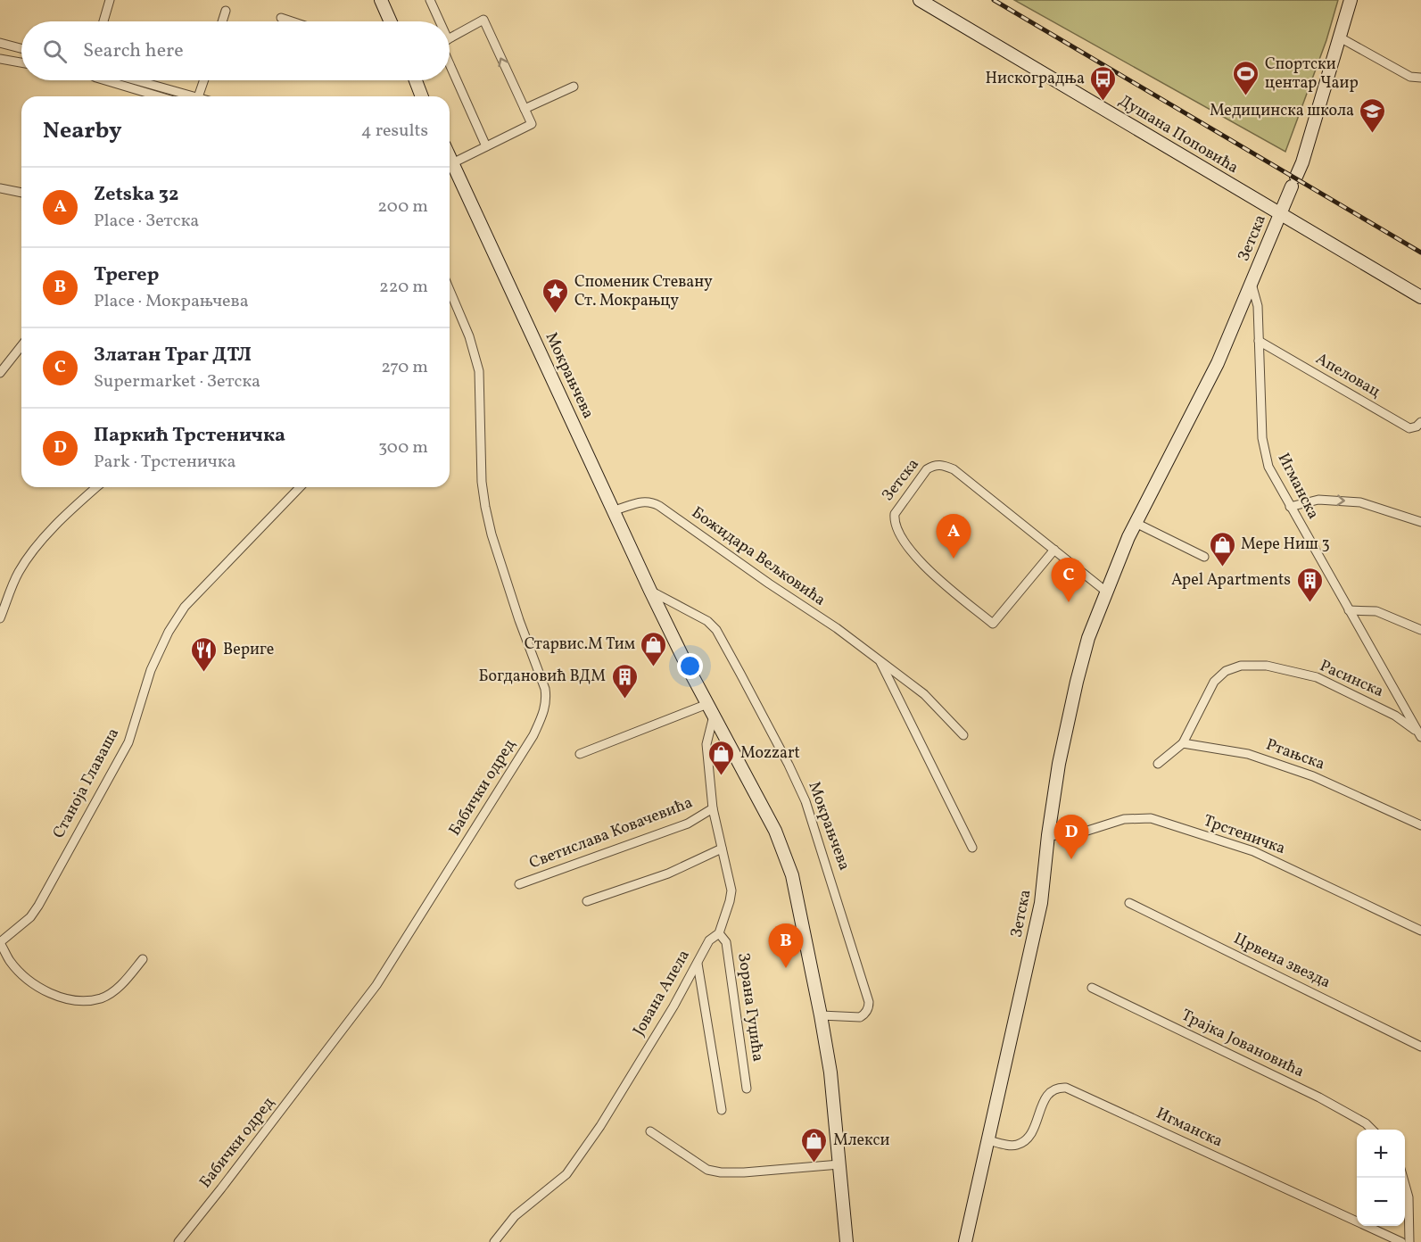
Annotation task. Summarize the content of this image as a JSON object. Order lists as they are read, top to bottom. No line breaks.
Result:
{"streets":{"street":["Душана Поповића","Зетска","Мокрањчева","Апеловац","Игманска","Божидара Вељковића","Расинска","Ртањска","Станоја Главаша","Бабички одред","Светислава Ковачевића","Трстеничка","Црвена звезда","Јована Апела","Зорана Гуџића","Трајка Јовановића"]},"crossings":[["Душана Поповића","Зетска"],["Зетска","Игманска"],["Зетска","Трстеничка"],["Мокрањчева","Божидара Вељковића"],["Мокрањчева","Јована Апела"],["Апеловац","Игманска"],["Игманска","Расинска"],["Расинска","Ртањска"],["Светислава Ковачевића","Јована Апела"],["Јована Апела","Зорана Гуџића"]],"places":{"sports":["Спортски центар Чаир"],"bus stop":["Нискоградња"],"school or university":["Медицинска школа"],"place":["Споменик Стевану Ст. Мокрањцу"],"shop":["Мере Ниш 3","Старвис.М Тим","Mozzart","Млекси"],"building":["Apel Apartments","Богдановић ВДМ"],"restaurant":["Вериге"]},"page":{"search":"Search here","heading":["Nearby","4 results"],"list":[{"mark":"A","name":"Zetska 32","note":"Place · Зетска","value":"200 m"},{"mark":"B","name":"Трегер","note":"Place · Мокрањчева","value":"220 m"},{"mark":"C","name":"Златан Траг ДТЛ","note":"Supermarket · Зетска","value":"270 m"},{"mark":"D","name":"Паркић Трстеничка","note":"Park · Трстеничка","value":"300 m"}],"pins":["A","C","D","B"],"map_buttons":["+","−"]}}
